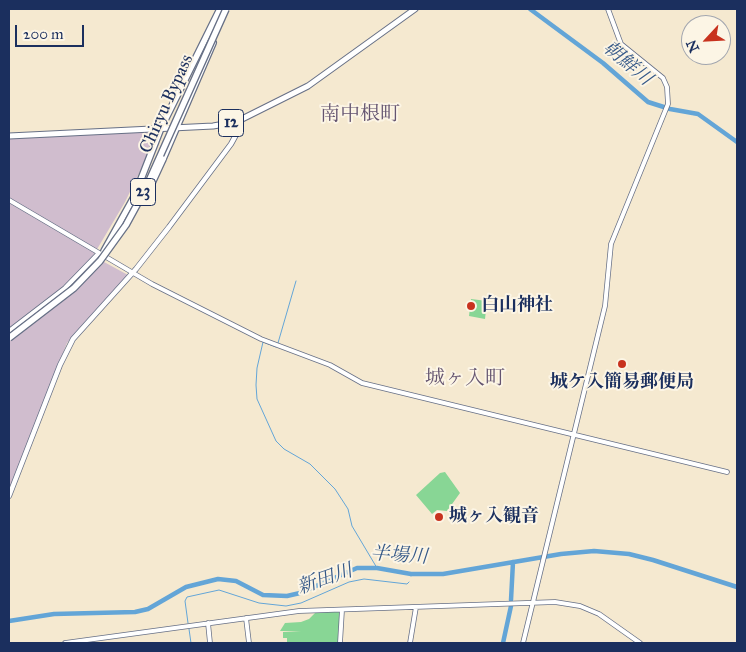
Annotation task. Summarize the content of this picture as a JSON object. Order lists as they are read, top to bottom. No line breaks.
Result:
{"streets":{"highway":["Chiryu Bypass","23"],"main road":["12"]},"crossings":[["Chiryu Bypass","23"],["12","23"]],"districts":["南中根町","城ヶ入町"],"water":["朝鮮川","半場川","新田川"],"places":["白山神社","城ケ入簡易郵便局","城ヶ入観音"],"scale_bar":"200 m","north":"bottom left"}
